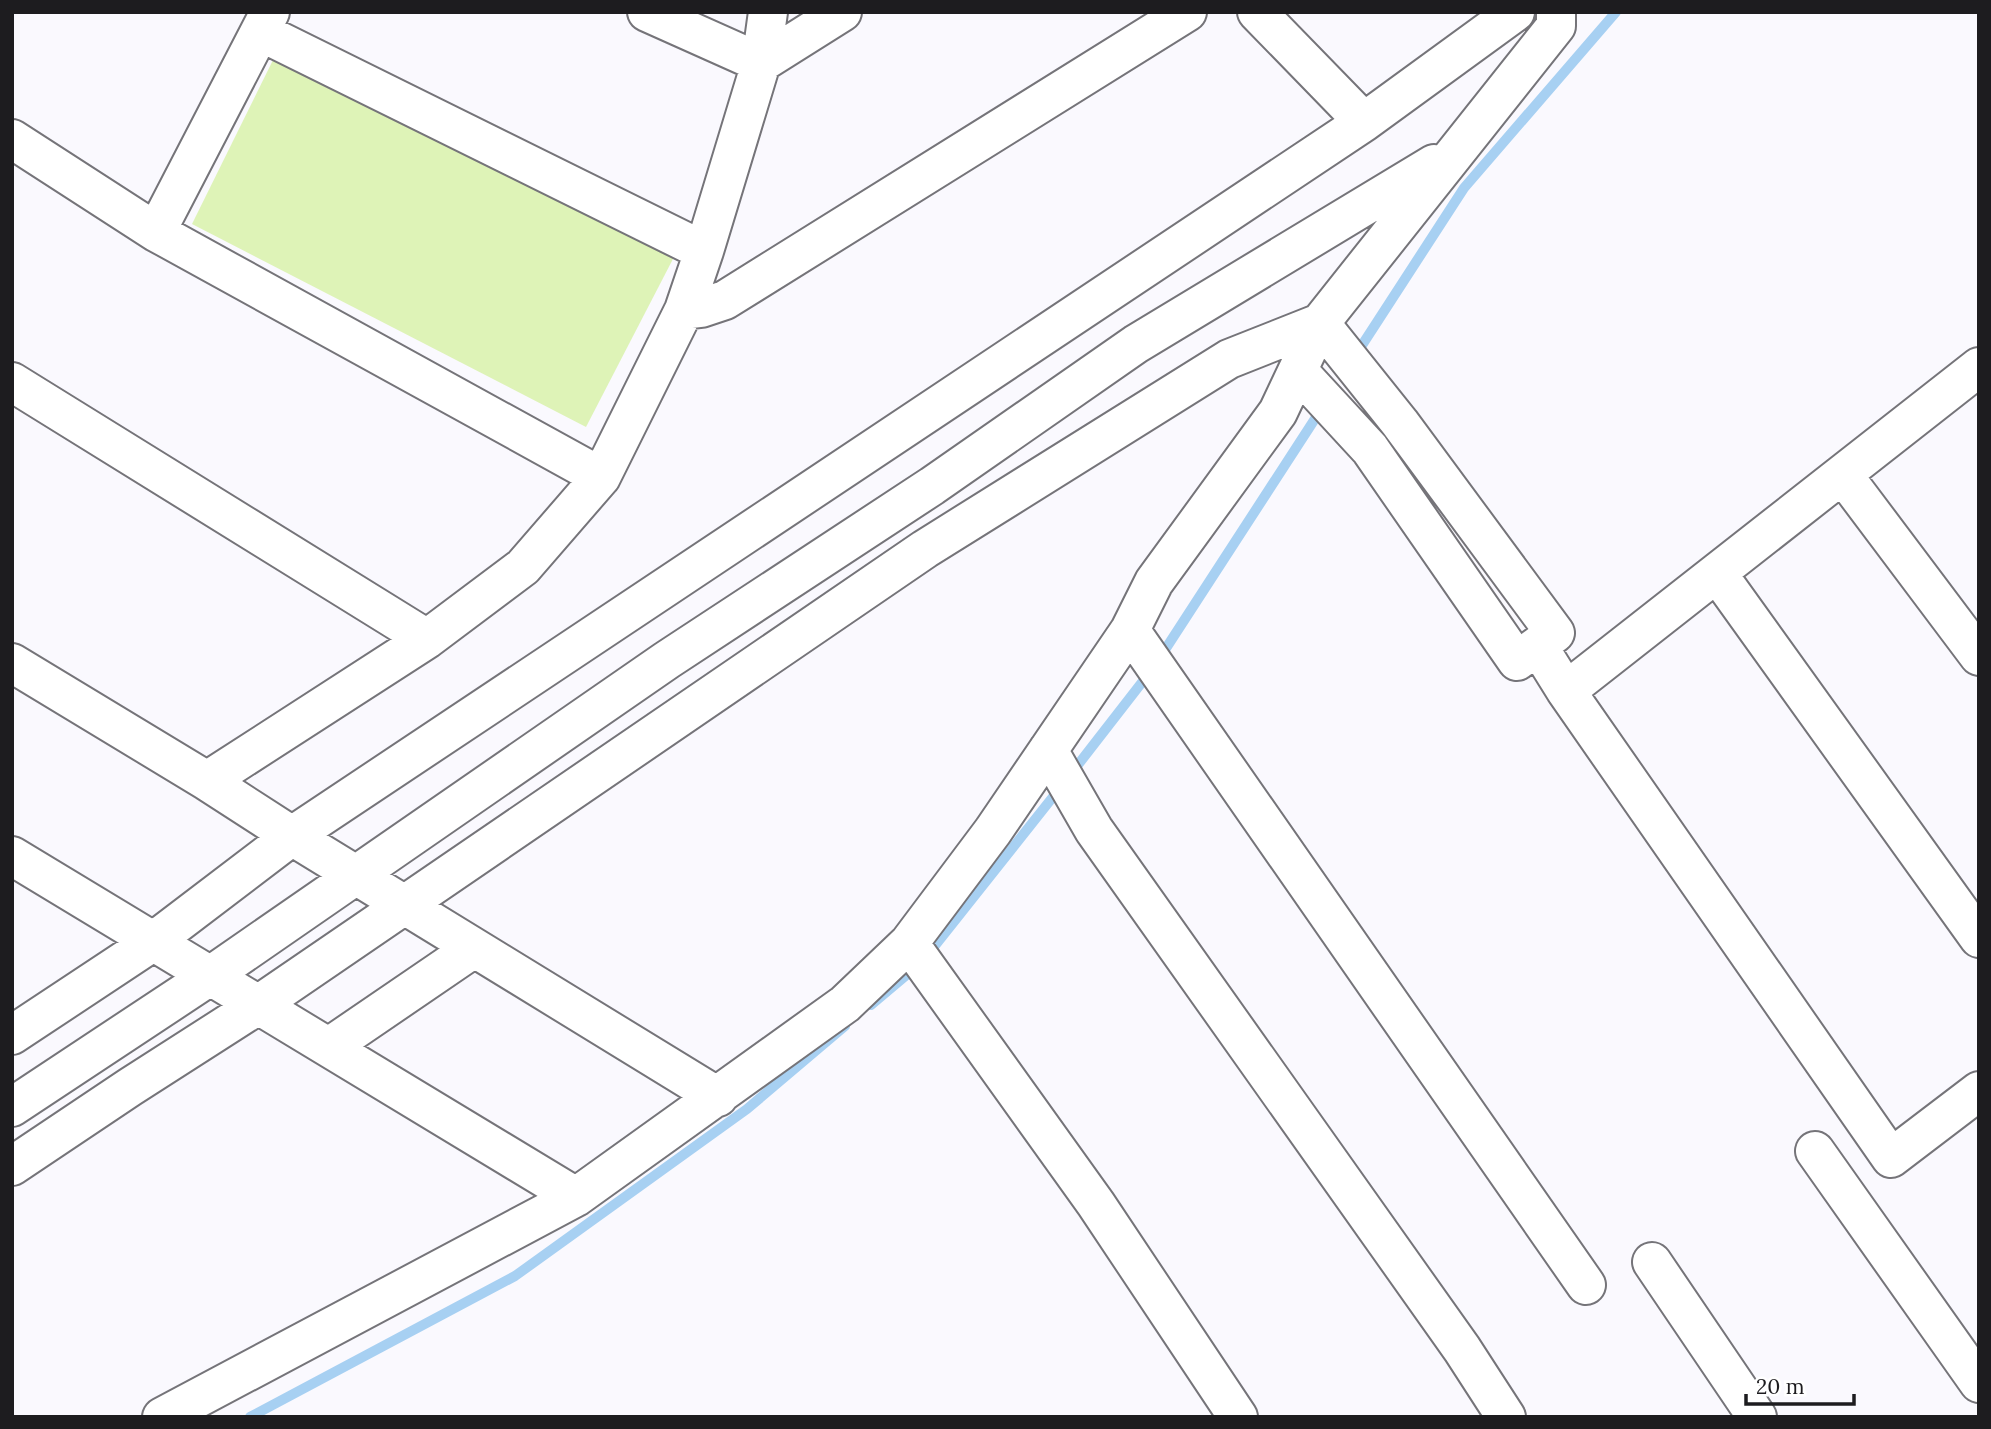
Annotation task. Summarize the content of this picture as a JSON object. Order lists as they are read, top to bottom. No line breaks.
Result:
{"scale_bar":"20 m"}
